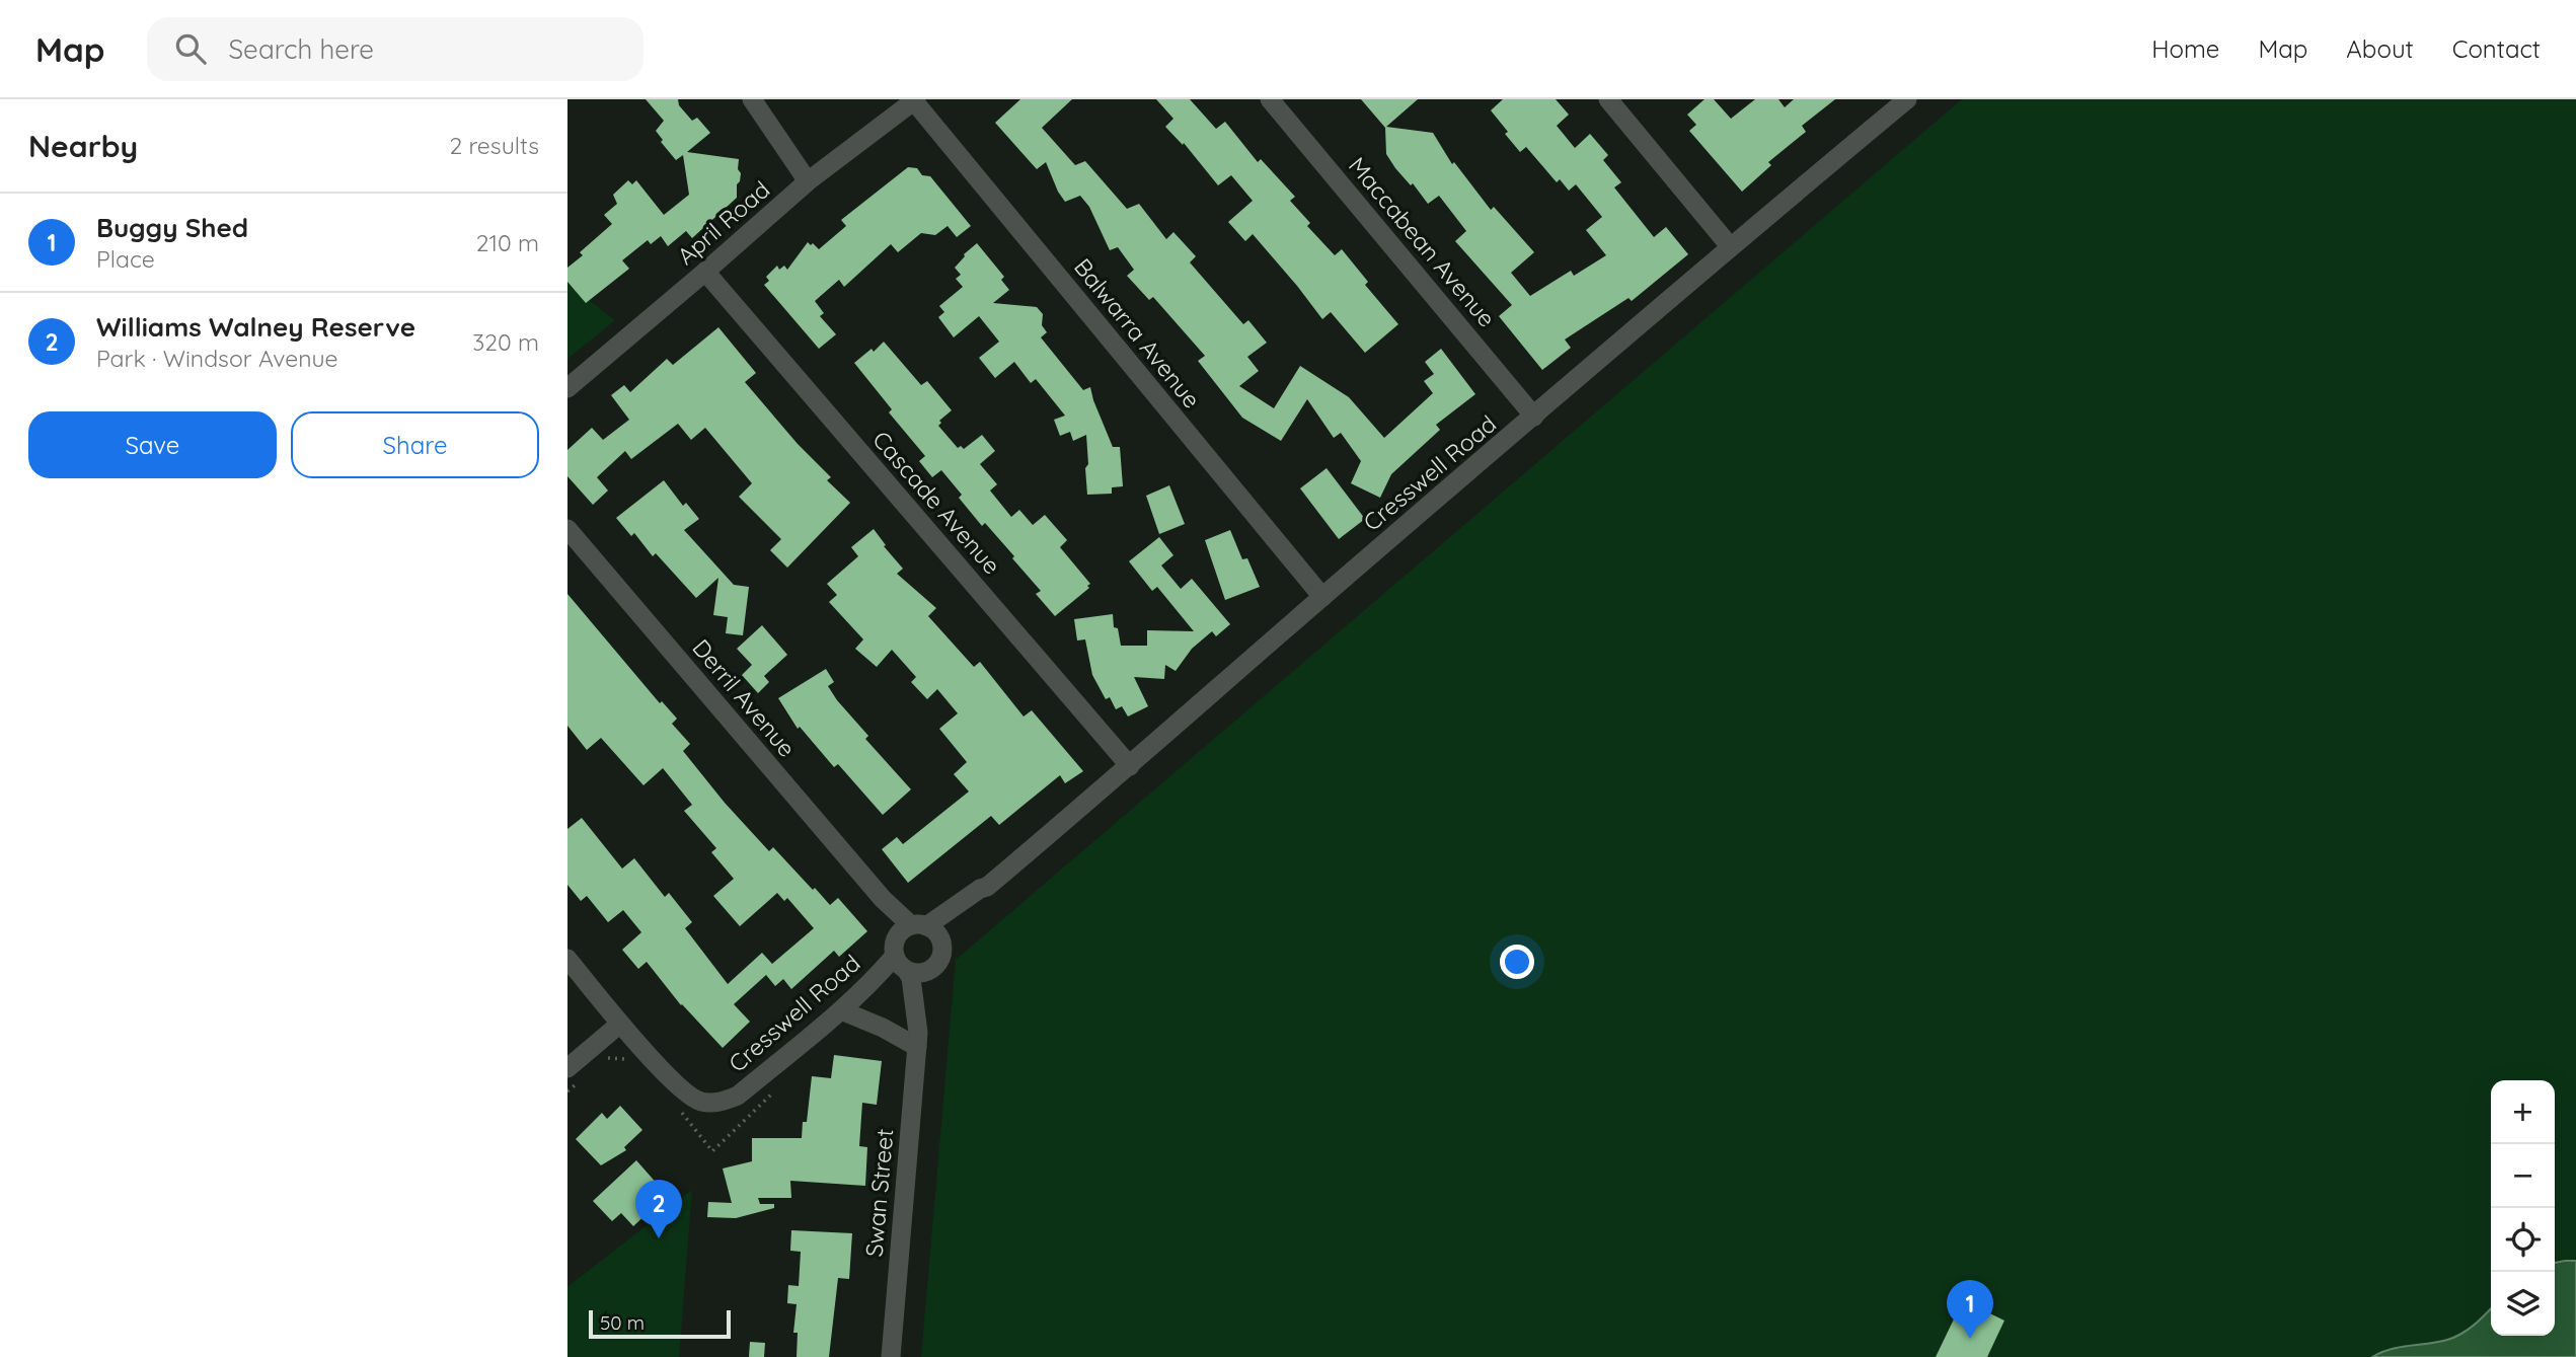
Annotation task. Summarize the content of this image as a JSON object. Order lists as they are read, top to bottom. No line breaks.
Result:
{"streets":{"street":["April Road","Maccabean Avenue","Balwarra Avenue","Cresswell Road","Cascade Avenue","Derril Avenue","Swan Street"]},"crossings":[["April Road","Balwarra Avenue"],["April Road","Cascade Avenue"],["Maccabean Avenue","Cresswell Road"],["Balwarra Avenue","Cresswell Road"],["Cresswell Road","Cascade Avenue"],["Cresswell Road","Derril Avenue"],["Cresswell Road","Swan Street"],["Derril Avenue","Swan Street"]],"scale_bar":"50 m","page":{"header":"Map","search":"Search here","nav":["Home","Map","About","Contact"],"heading":["Nearby","2 results"],"list":[{"mark":"1","name":"Buggy Shed","note":"Place","value":"210 m"},{"mark":"2","name":"Williams Walney Reserve","note":"Park · Windsor Avenue","value":"320 m"}],"buttons":["Save","Share"],"map_buttons":["+","−"],"pins":["2","1"],"scale":"50 m"}}
